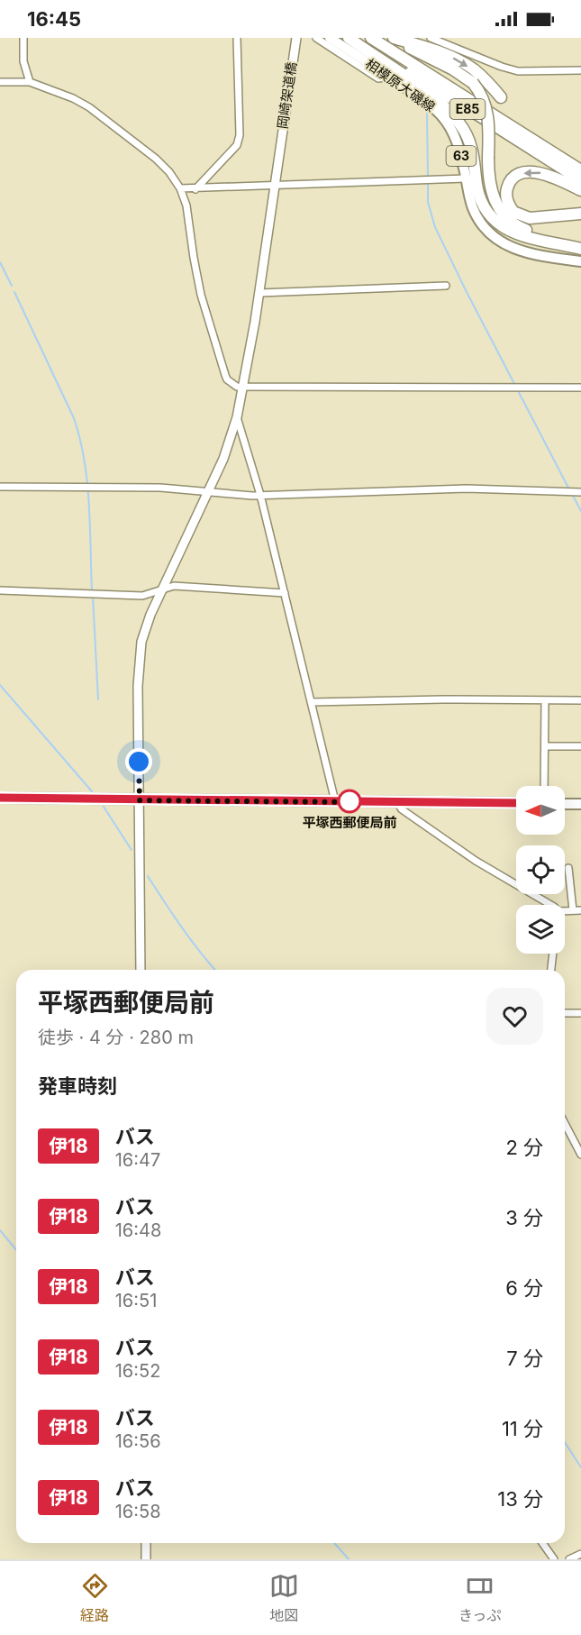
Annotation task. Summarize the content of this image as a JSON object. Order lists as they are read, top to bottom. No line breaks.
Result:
{"streets":{"highway":["E85"],"main road":["相模原大磯線","63"],"street":["岡崎架道橋"]},"places":["平塚西郵便局前"],"lines":["bus line 伊18"],"north":"left","page":{"status":"16:45","heading":[["平塚西郵便局前","徒歩 · 4 分 · 280 m"],"発車時刻"],"list":[{"mark":"伊18","name":"バス","note":"16:47","value":"2 分"},{"mark":"伊18","name":"バス","note":"16:48","value":"3 分"},{"mark":"伊18","name":"バス","note":"16:51","value":"6 分"},{"mark":"伊18","name":"バス","note":"16:52","value":"7 分"},{"mark":"伊18","name":"バス","note":"16:56","value":"11 分"},{"mark":"伊18","name":"バス","note":"16:58","value":"13 分"}],"tabs":["経路","地図","きっぷ"]}}
